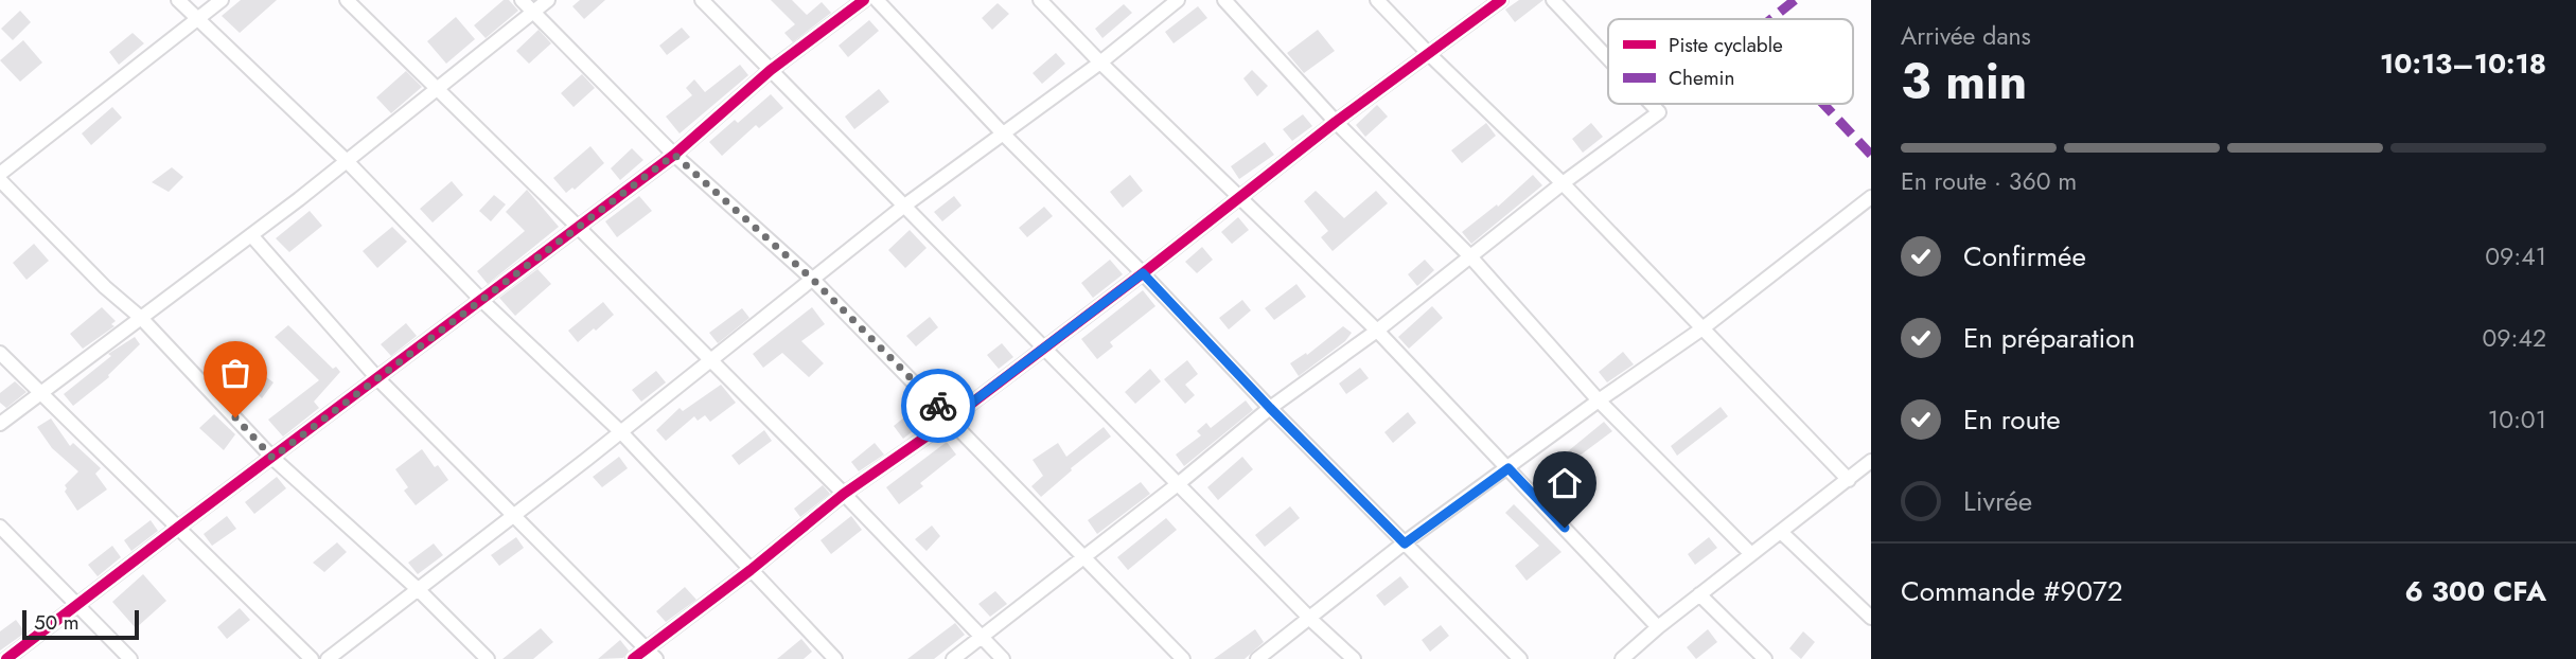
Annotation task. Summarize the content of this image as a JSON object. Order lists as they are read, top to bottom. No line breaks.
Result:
{"legend":["Piste cyclable","Chemin"],"scale_bar":"50 m","page":{"heading":["3 min","Arrivée dans","10:13–10:18"],"panel":["Commande #9072","6 300 CFA"],"bar":"En route · 360 m","list":[["Confirmée","09:41"],["En préparation","09:42"],["En route","10:01"],"Livrée"],"scale":"50 m"}}
